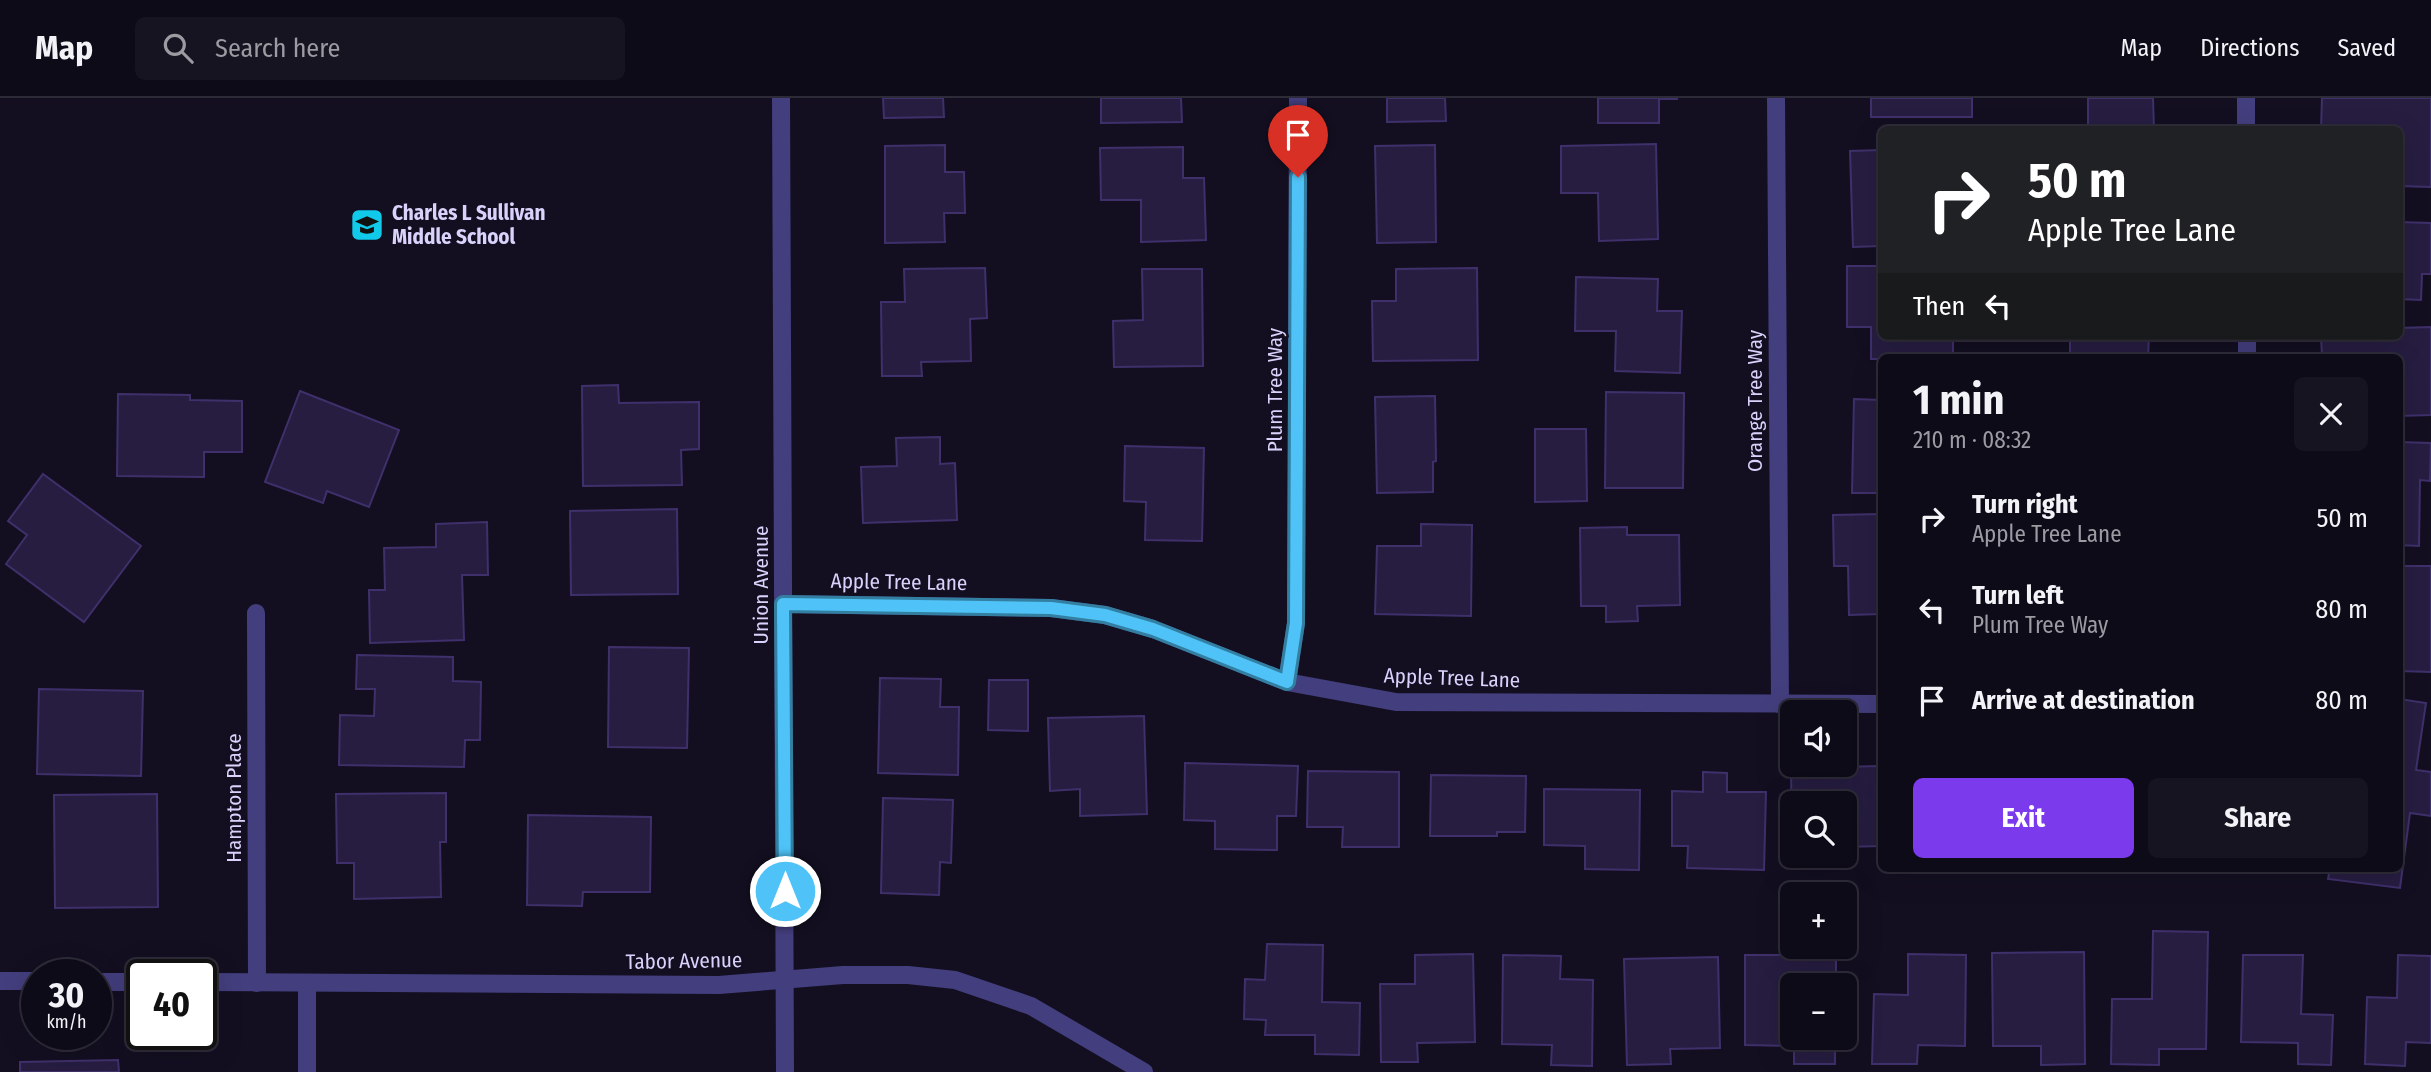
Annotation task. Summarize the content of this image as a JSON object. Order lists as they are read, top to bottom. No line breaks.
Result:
{"streets":{"street":["Plum Tree Way","Orange Tree Way","Apple Tree Lane","Union Avenue","Hampton Place","Tabor Avenue"]},"crossings":[["Plum Tree Way","Apple Tree Lane"],["Orange Tree Way","Apple Tree Lane"],["Apple Tree Lane","Union Avenue"],["Union Avenue","Tabor Avenue"],["Hampton Place","Tabor Avenue"]],"places":{"school or university":["Charles L Sullivan Middle School"]},"page":{"header":"Map","search":"Search here","nav":["Map","Directions","Saved"],"turn":["50 m","Apple Tree Lane"],"then":"Then","heading":["1 min","210 m · 08:32"],"list":[{"name":"Turn right","note":"Apple Tree Lane","value":"50 m"},{"name":"Turn left","note":"Plum Tree Way","value":"80 m"},{"name":"Arrive at destination","value":"80 m"}],"map_buttons":["+","−"],"buttons":["Exit","Share"],"speed":"30 km/h","limit":"40"}}
